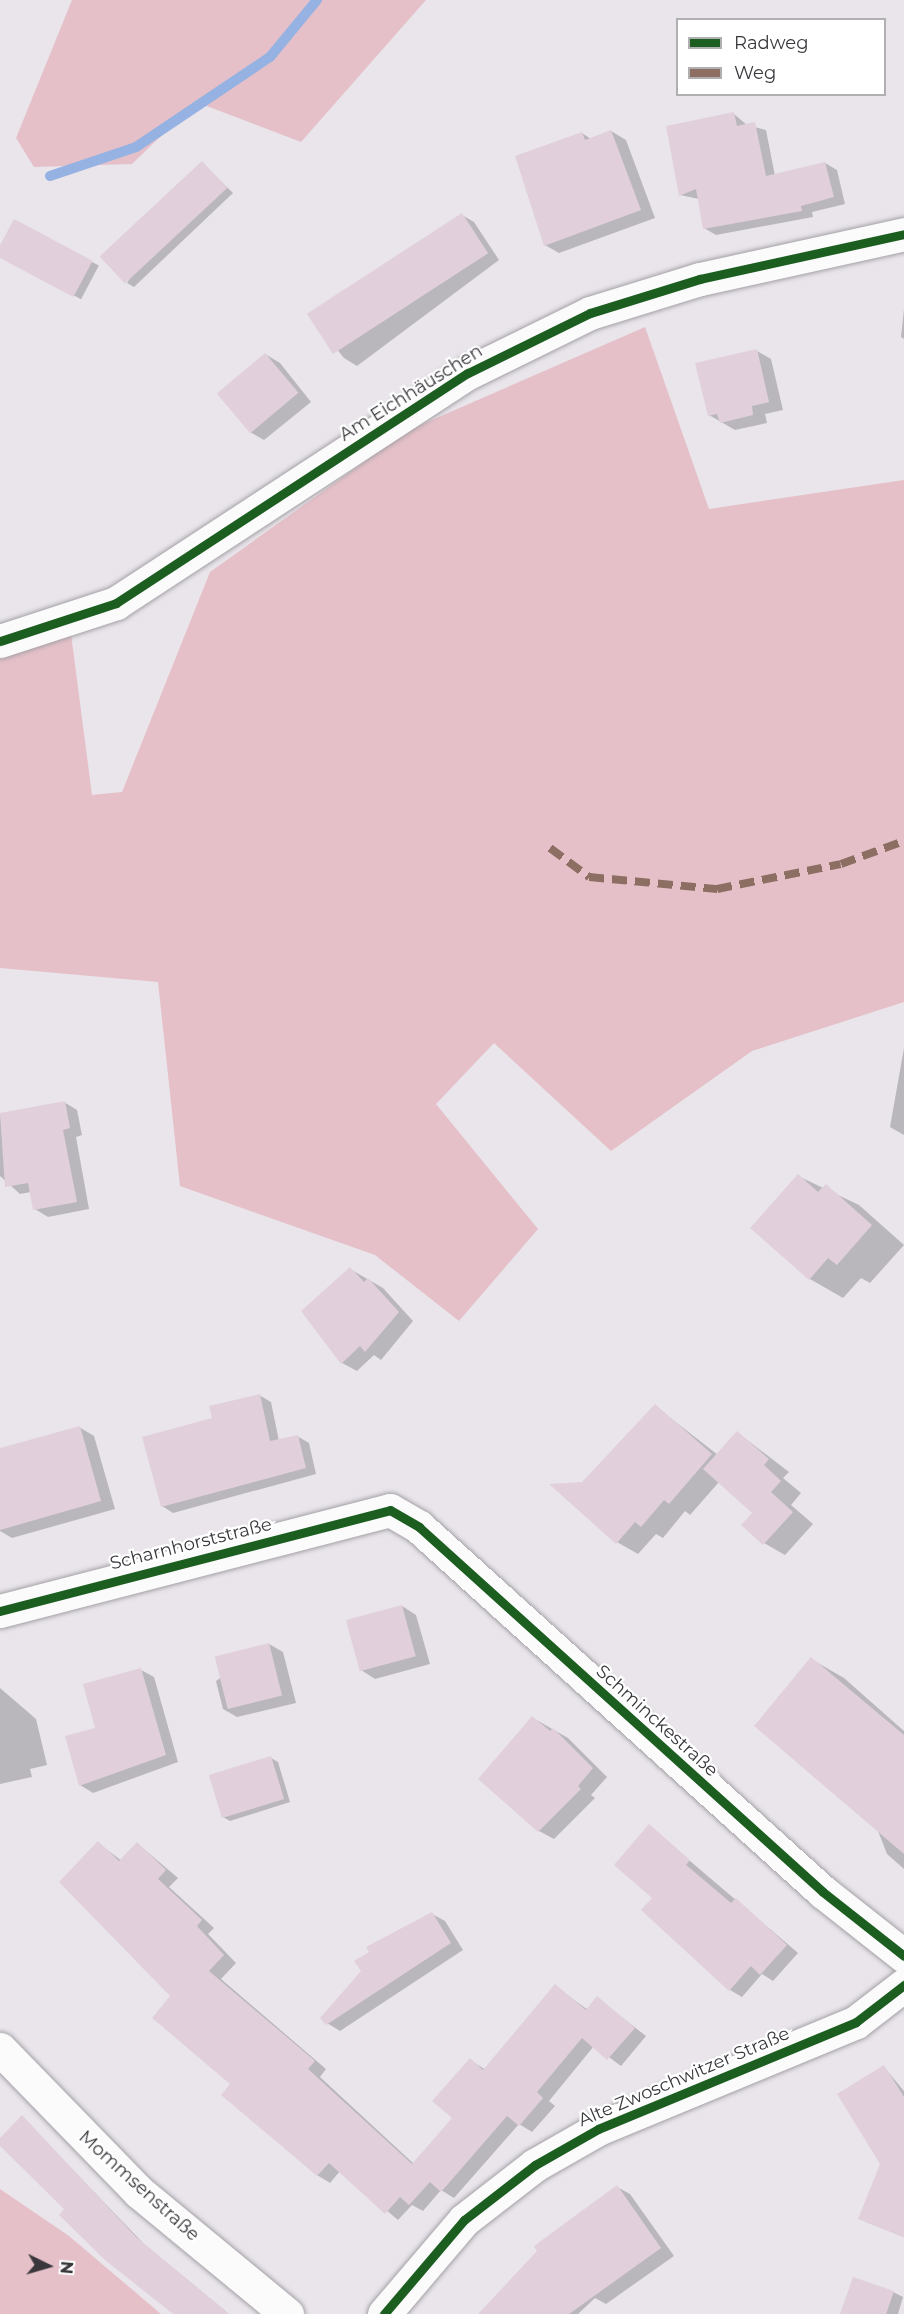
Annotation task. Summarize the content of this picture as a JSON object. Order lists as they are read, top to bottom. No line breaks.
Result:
{"streets":{"street":["Am Eichhäuschen","Scharnhorststraße","Schminckestraße","Alte Zwoschwitzer Straße","Mommsenstraße"]},"crossings":[["Scharnhorststraße","Schminckestraße"]],"legend":["Radweg","Weg"],"north":"right"}
